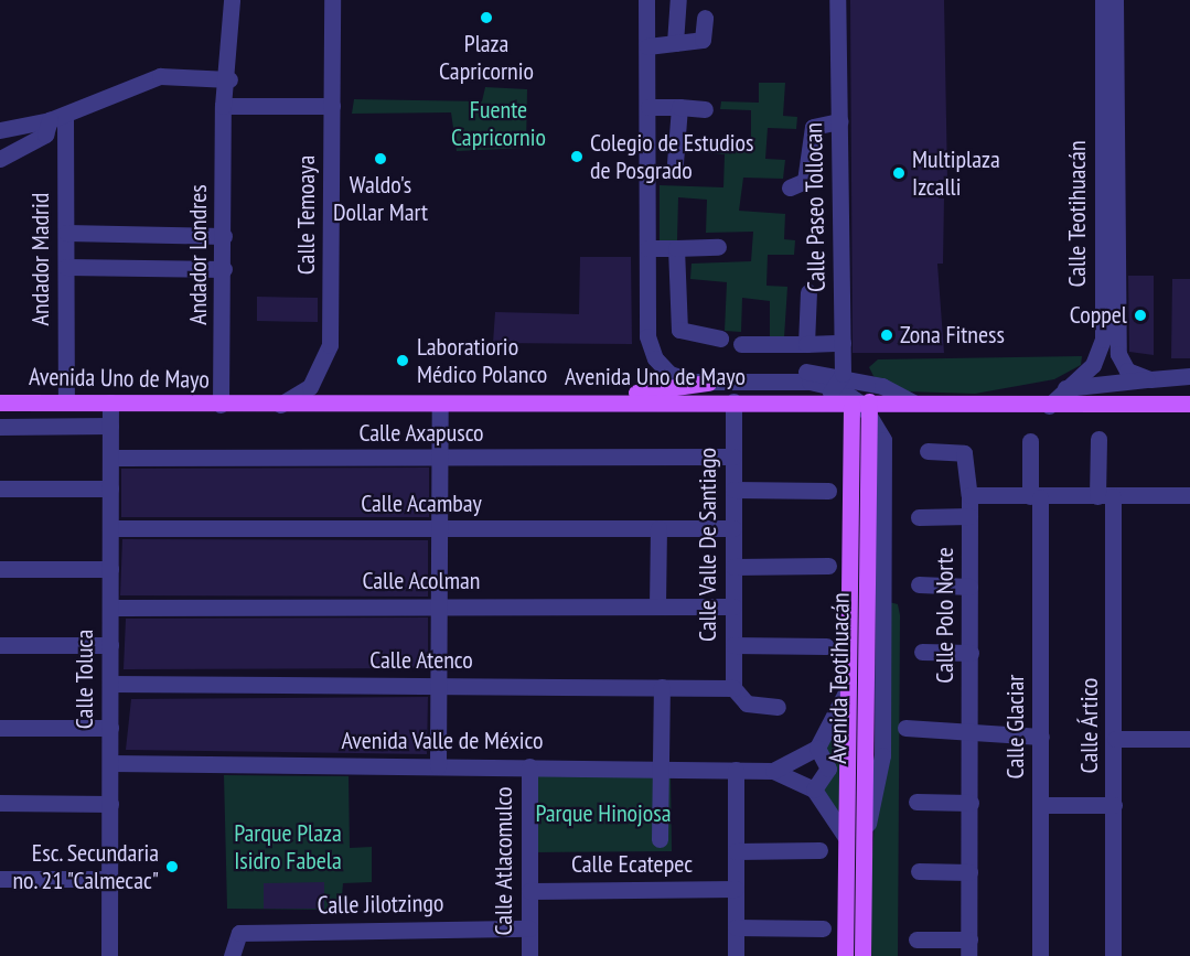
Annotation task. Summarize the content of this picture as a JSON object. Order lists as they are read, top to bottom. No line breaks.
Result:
{"streets":{"main road":["Avenida Uno de Mayo","Avenida Teotihuacán"],"street":["Calle Paseo Tollocan","Calle Teotihuacán","Calle Temoaya","Andador Londres","Andador Madrid","Calle Axapusco","Calle Acambay","Calle Valle De Santiago","Calle Acolman","Calle Polo Norte","Calle Atenco","Calle Toluca","Calle Ártico","Calle Glaciar","Avenida Valle de México","Calle Atlacomulco","Calle Ecatepec","Calle Jilotzingo"]},"crossings":[["Calle Teotihuacán","Avenida Uno de Mayo"],["Calle Temoaya","Avenida Uno de Mayo"],["Andador Londres","Avenida Uno de Mayo"],["Andador Madrid","Avenida Uno de Mayo"],["Avenida Uno de Mayo","Calle Valle De Santiago"],["Avenida Uno de Mayo","Avenida Teotihuacán"],["Avenida Uno de Mayo","Calle Toluca"],["Calle Axapusco","Calle Valle De Santiago"],["Calle Axapusco","Calle Toluca"],["Calle Acambay","Calle Valle De Santiago"],["Calle Acambay","Calle Toluca"],["Calle Valle De Santiago","Calle Acolman"],["Calle Valle De Santiago","Calle Atenco"],["Calle Acolman","Calle Toluca"],["Calle Atenco","Calle Toluca"],["Calle Toluca","Avenida Valle de México"],["Avenida Valle de México","Calle Atlacomulco"],["Calle Atlacomulco","Calle Ecatepec"],["Calle Atlacomulco","Calle Jilotzingo"]],"parks":["Fuente Capricornio","Parque Hinojosa","Parque Plaza Isidro Fabela"],"places":["Plaza Capricornio","Colegio de Estudios de Posgrado","Waldo's Dollar Mart","Multiplaza Izcalli","Coppel","Zona Fitness","Laboratiorio Médico Polanco","Esc. Secundaria no. 21 \"Calmecac\""]}
